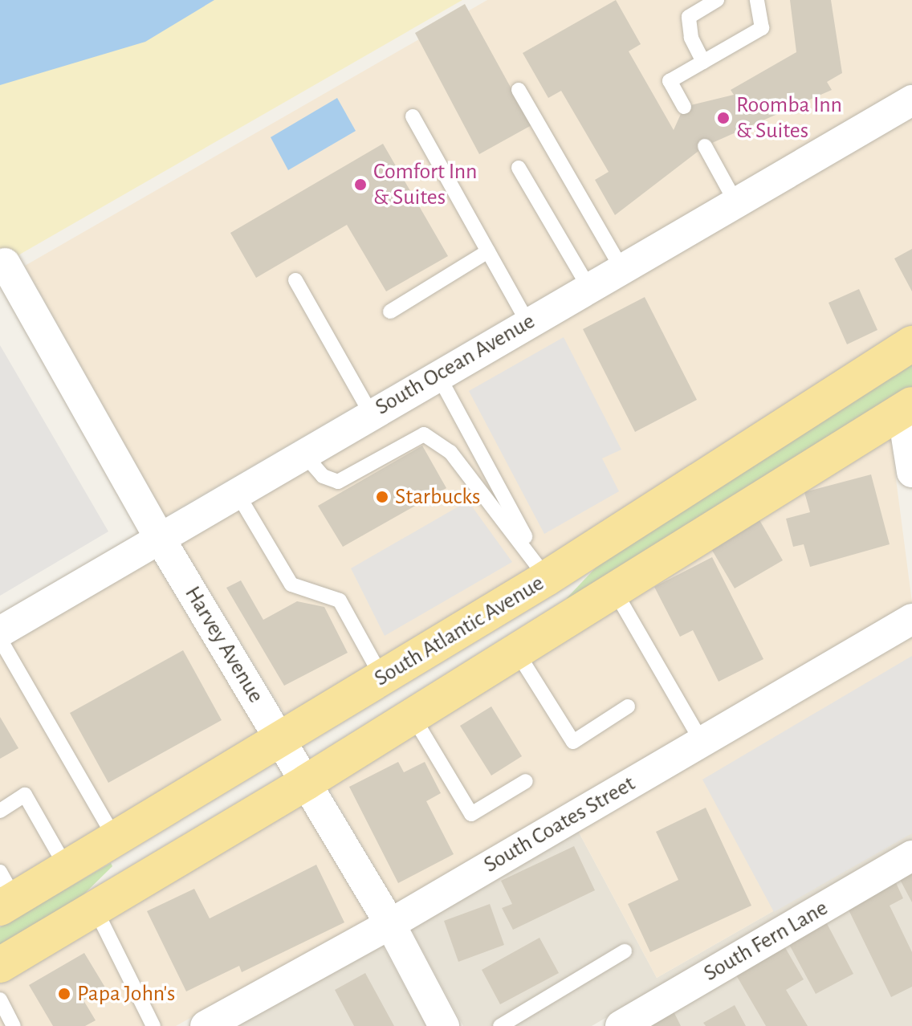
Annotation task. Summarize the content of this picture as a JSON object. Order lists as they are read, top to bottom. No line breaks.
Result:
{"streets":{"main road":["South Atlantic Avenue"],"street":["South Ocean Avenue","Harvey Avenue","South Coates Street","South Fern Lane"]},"crossings":[["South Ocean Avenue","Harvey Avenue"],["South Atlantic Avenue","Harvey Avenue"],["Harvey Avenue","South Coates Street"]],"places":["Roomba Inn & Suites","Comfort Inn & Suites","Starbucks","Papa John's"]}
